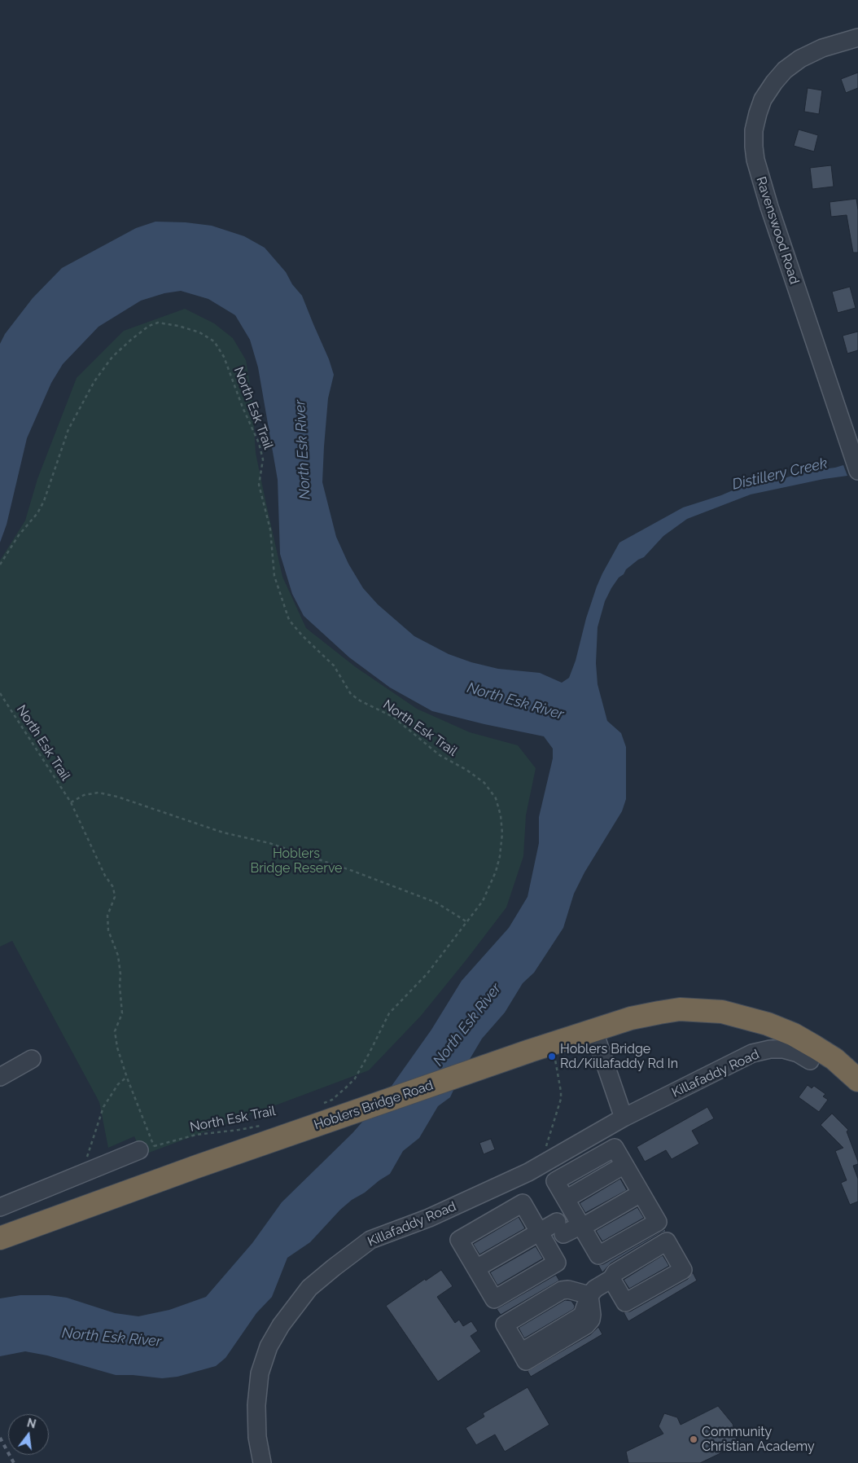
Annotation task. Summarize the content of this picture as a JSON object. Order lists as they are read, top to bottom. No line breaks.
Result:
{"streets":{"highway":["Hoblers Bridge Road"],"street":["Ravenswood Road","Killafaddy Road"],"path":["North Esk Trail"]},"water":["North Esk River","Distillery Creek"],"parks":["Hoblers Bridge Reserve"],"places":["Hoblers Bridge Rd/Killafaddy Rd In","Community Christian Academy"],"north":"top"}
